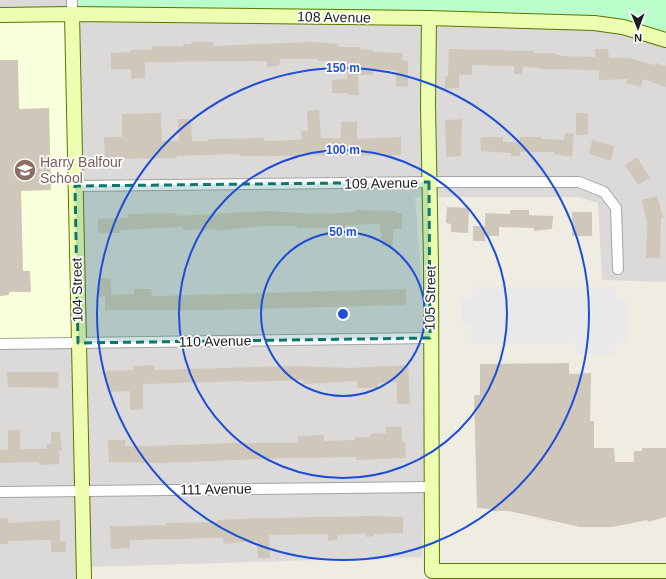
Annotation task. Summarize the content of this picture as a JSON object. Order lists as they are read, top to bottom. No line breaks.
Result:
{"streets":{"street":["108 Avenue","109 Avenue","104 Street","105 Street","110 Avenue","111 Avenue"]},"crossings":[["108 Avenue","104 Street"],["108 Avenue","105 Street"],["109 Avenue","104 Street"],["109 Avenue","105 Street"],["104 Street","110 Avenue"],["104 Street","111 Avenue"],["105 Street","110 Avenue"],["105 Street","111 Avenue"]],"places":{"school or university":["Harry Balfour School"]},"north":"bottom","rings":["150 m","100 m","50 m"]}
